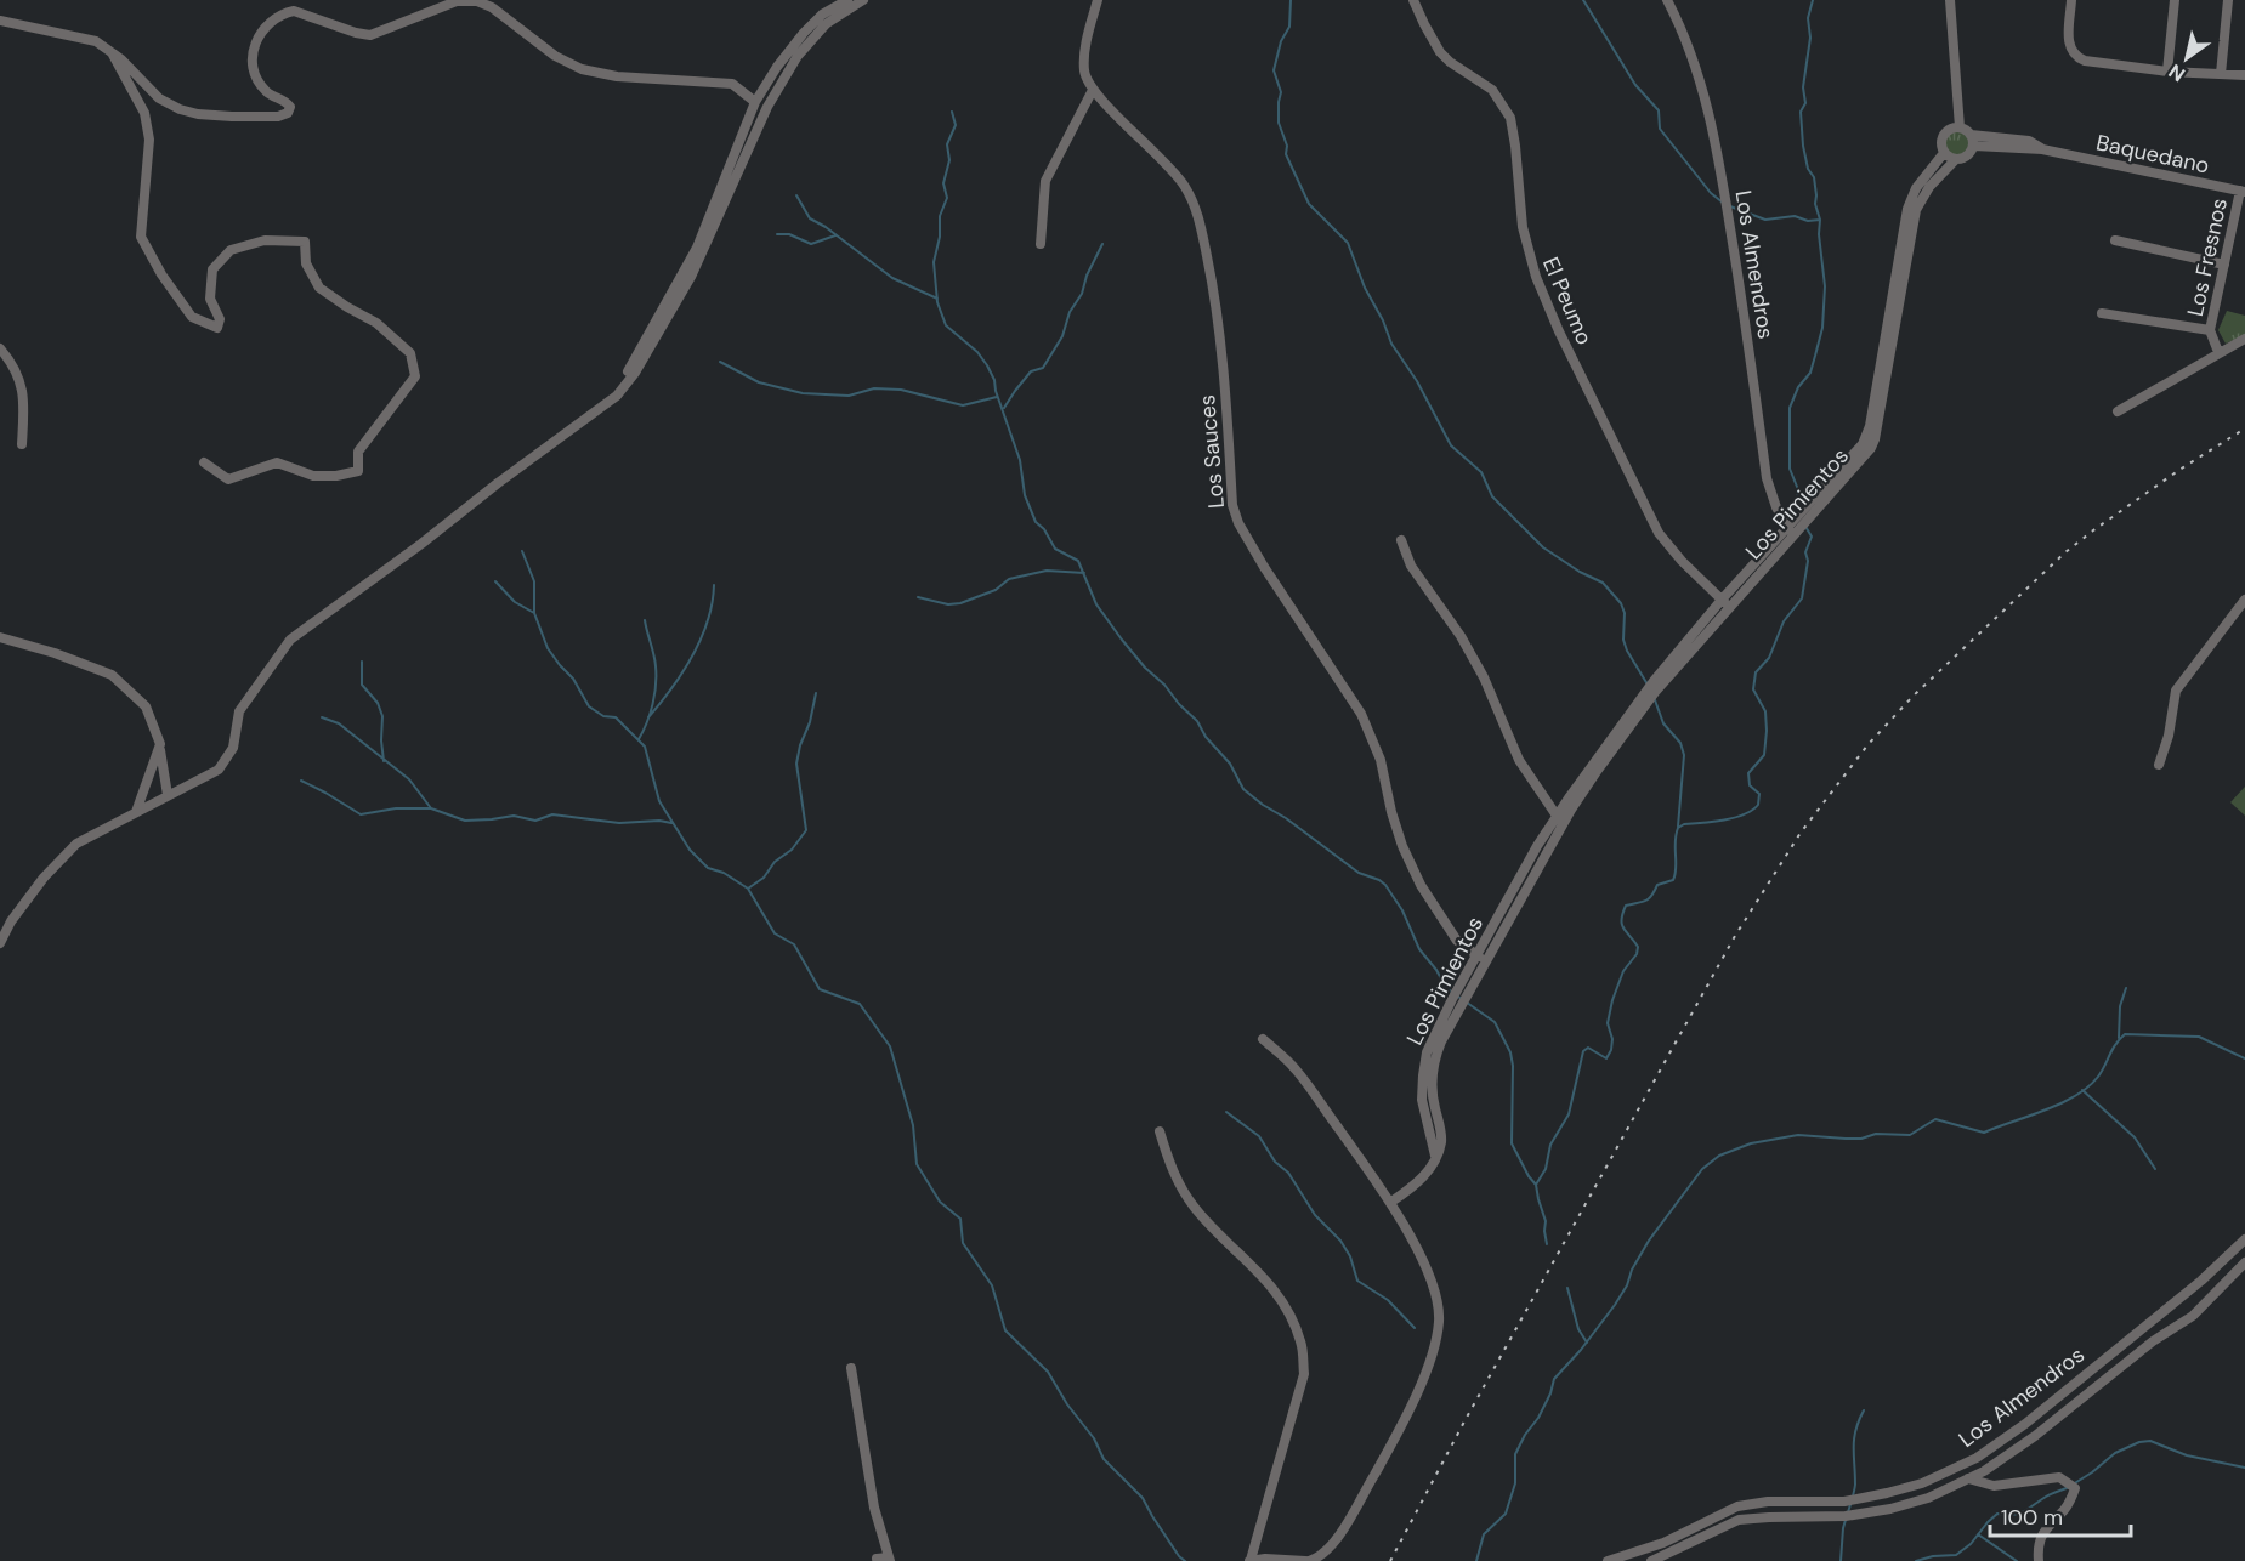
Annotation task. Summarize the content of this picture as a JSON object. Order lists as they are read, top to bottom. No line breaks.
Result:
{"streets":{"street":["Baquedano","Los Fresnos","Los Almendros","El Peumo","Los Sauces","Los Pimientos"]},"crossings":[["Baquedano","Los Fresnos"],["Los Almendros","Los Pimientos"],["El Peumo","Los Pimientos"],["Los Sauces","Los Pimientos"]],"scale_bar":"100 m","north":"bottom left"}
